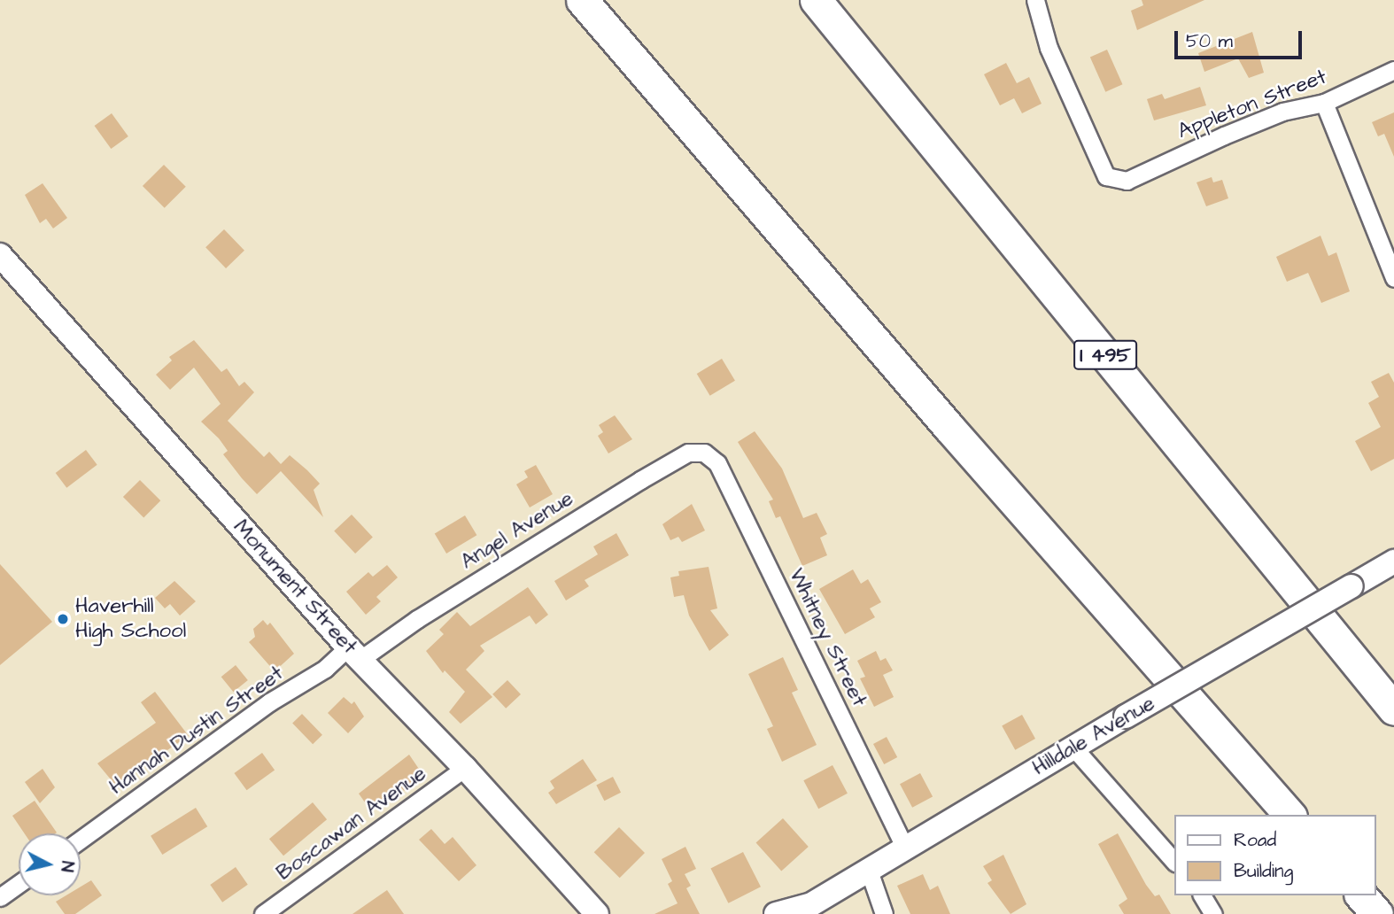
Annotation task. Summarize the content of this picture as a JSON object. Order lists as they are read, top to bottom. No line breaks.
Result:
{"streets":{"highway":["I 495"],"main road":["Monument Street","Hilldale Avenue"],"street":["Appleton Street","Angel Avenue","Whitney Street","Hannah Dustin Street","Boscawan Avenue"]},"crossings":[["Angel Avenue","Monument Street"],["Angel Avenue","Whitney Street"],["Angel Avenue","Hannah Dustin Street"],["Monument Street","Hannah Dustin Street"],["Monument Street","Boscawan Avenue"],["Whitney Street","Hilldale Avenue"]],"places":["Haverhill High School"],"legend":["Road","Building"],"scale_bar":"50 m","north":"right"}
